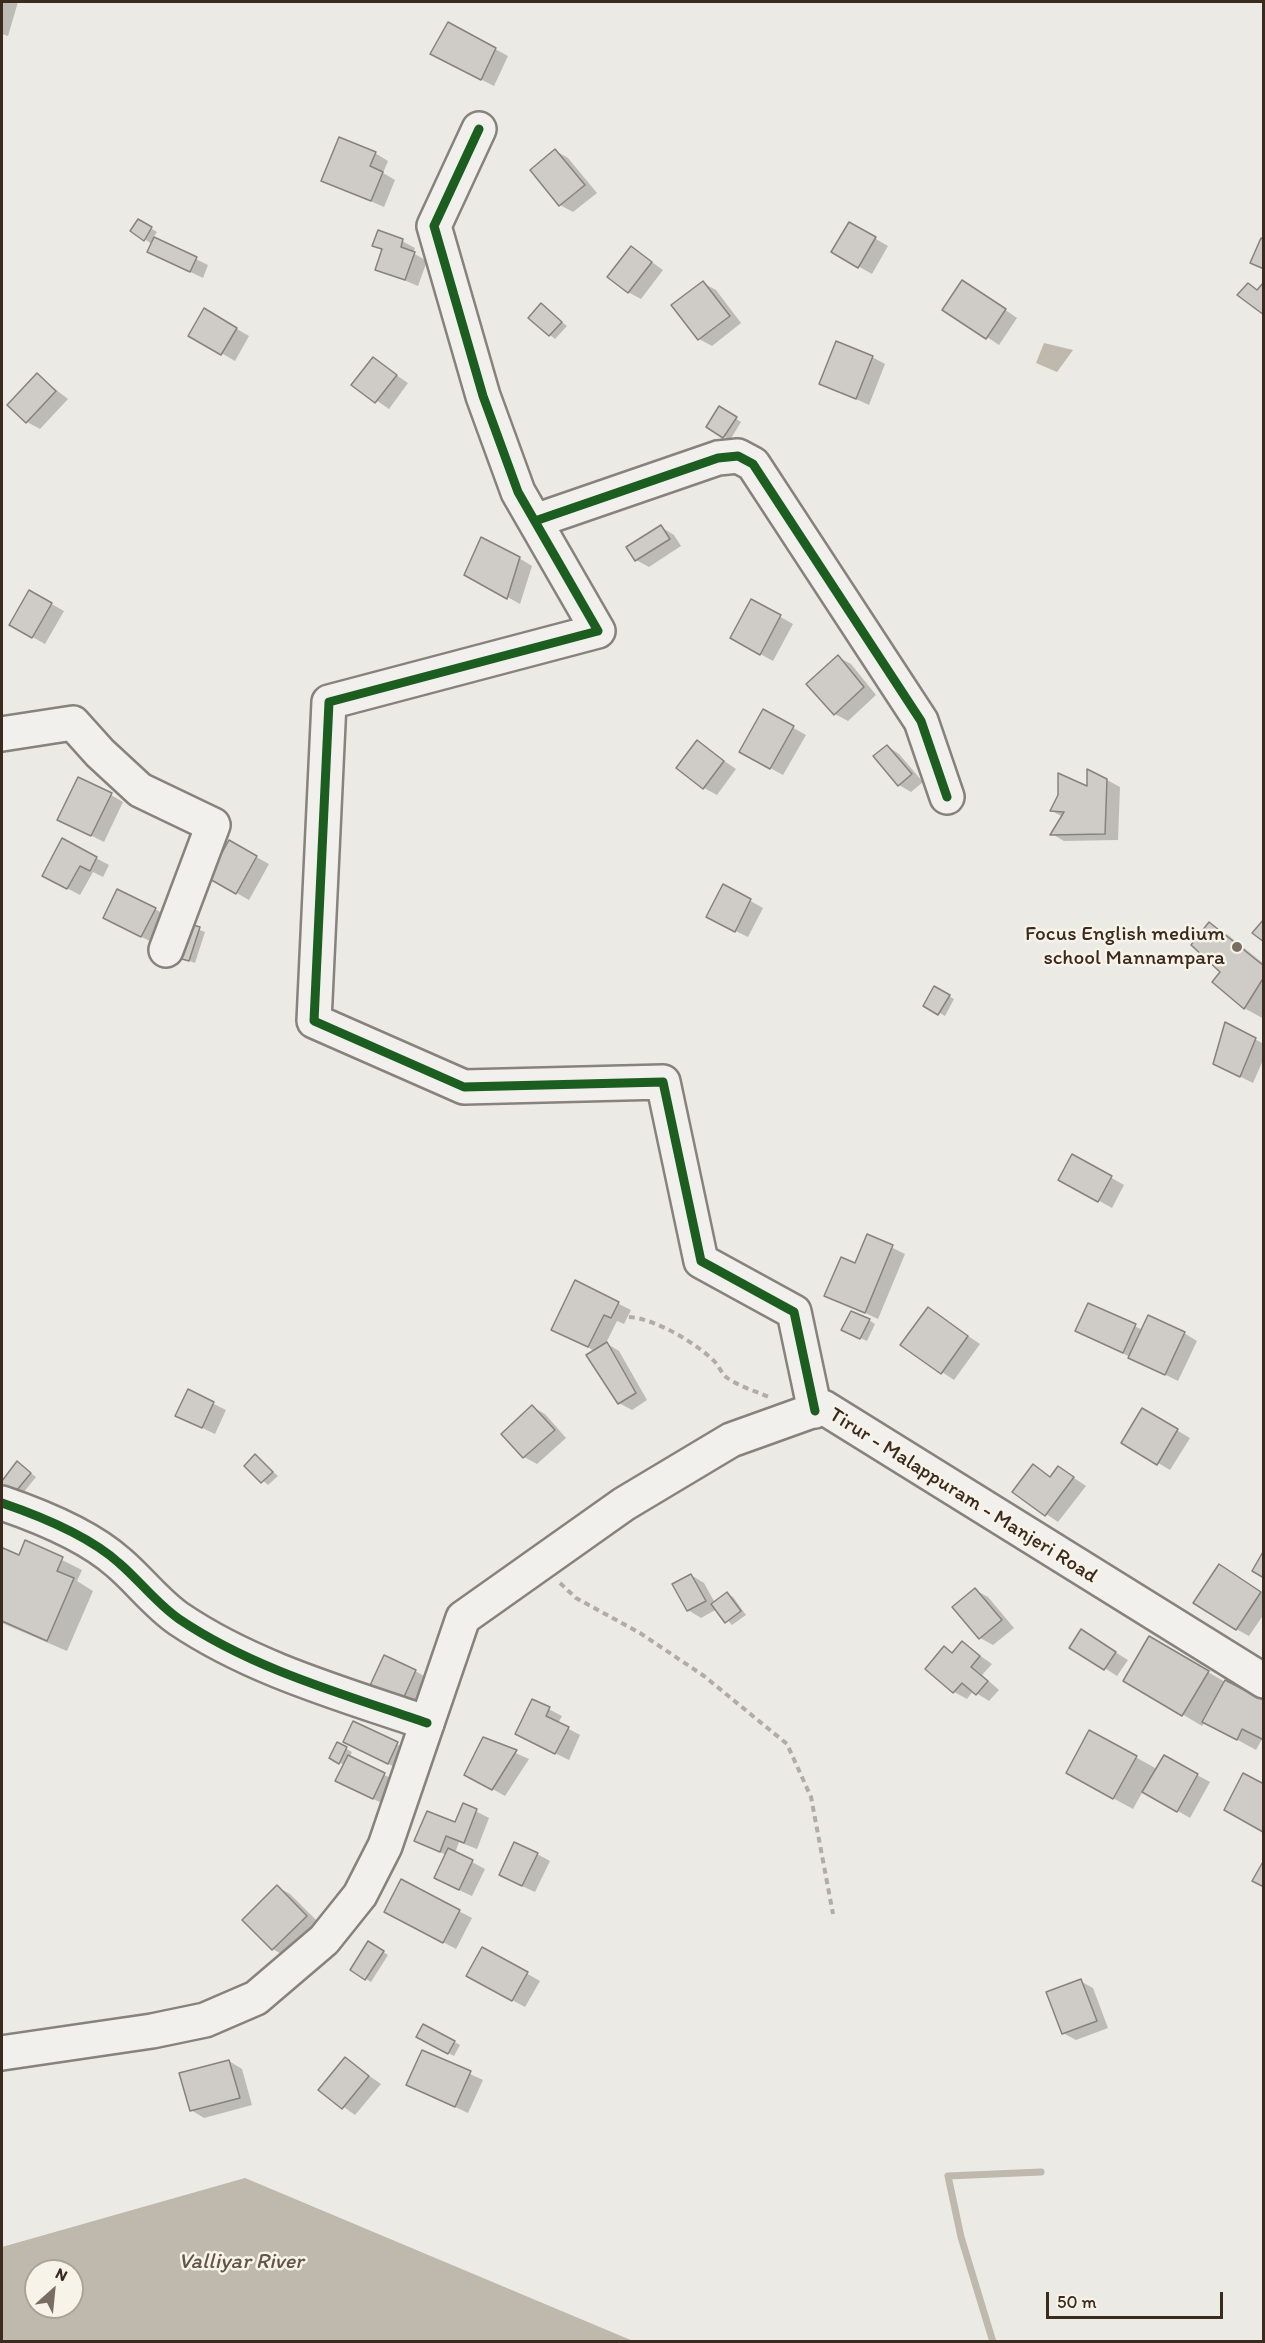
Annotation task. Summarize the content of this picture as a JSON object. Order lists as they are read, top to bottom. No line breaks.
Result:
{"streets":{"street":["Tirur - Malappuram - Manjeri Road"]},"water":["Valliyar River"],"places":["Focus English medium school Mannampara"],"scale_bar":"50 m","north":"top right"}
